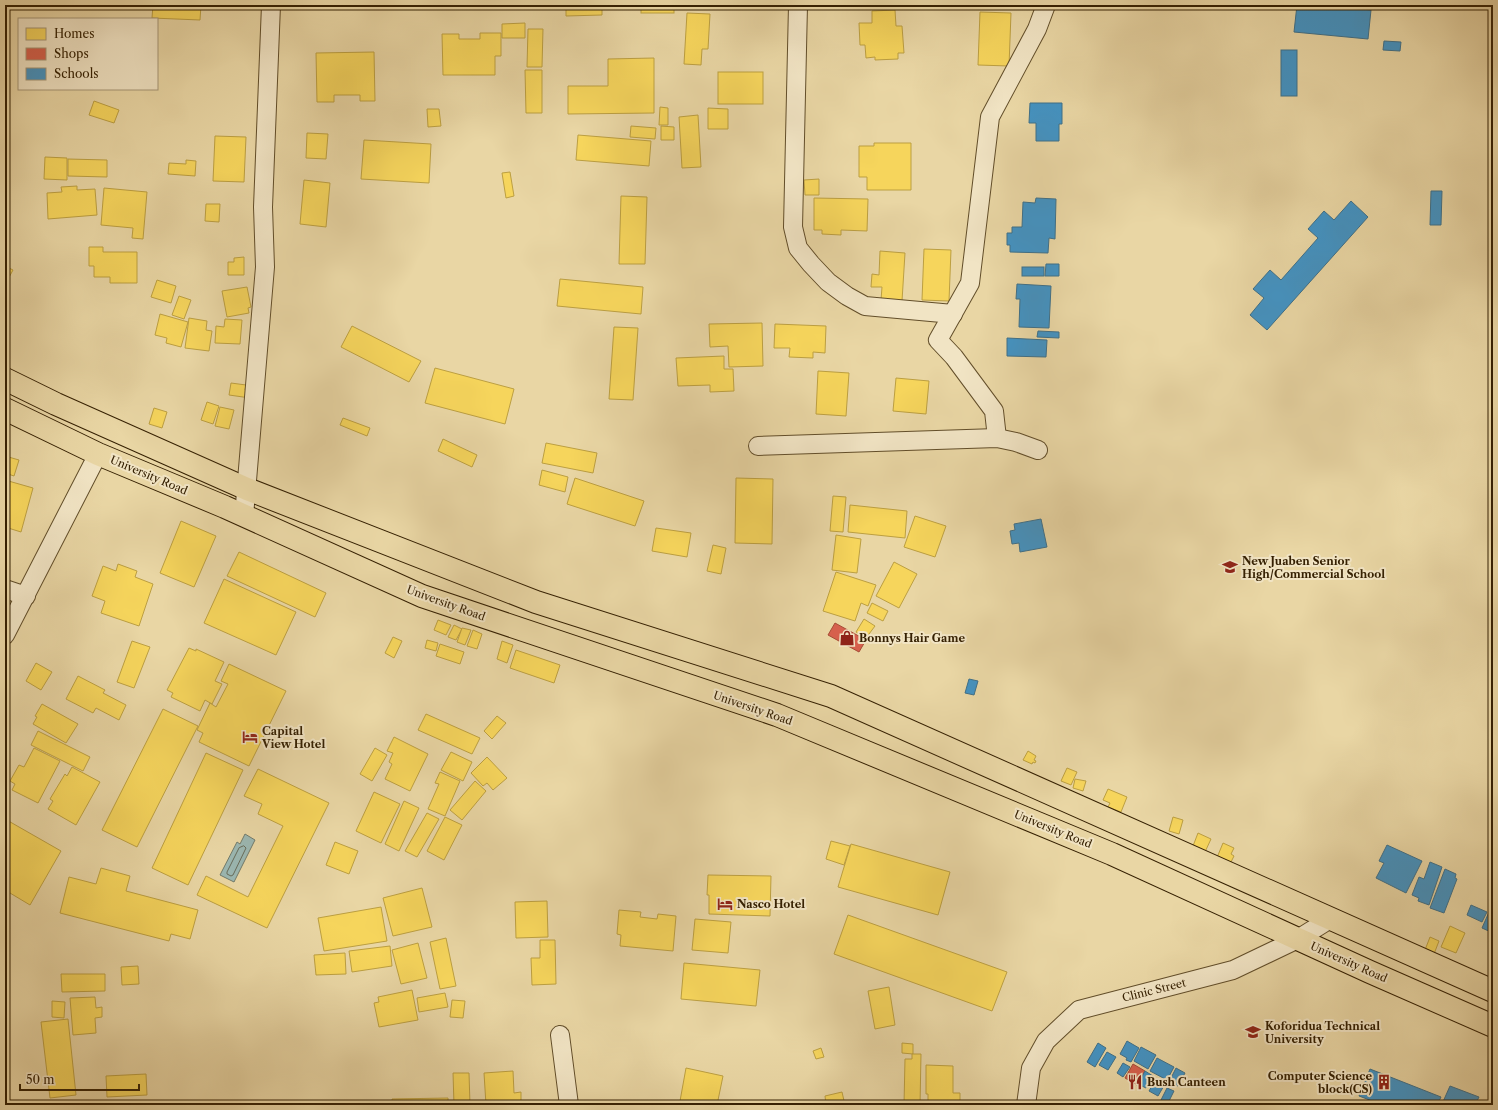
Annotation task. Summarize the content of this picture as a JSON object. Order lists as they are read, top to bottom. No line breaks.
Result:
{"streets":{"highway":["University Road"],"street":["Clinic Street"]},"crossings":[["University Road","Clinic Street"]],"places":{"school or university":["New Juaben Senior High/Commercial School","Koforidua Technical University"],"shop":["Bonnys Hair Game"],"hotel":["Capital View Hotel","Nasco Hotel"],"restaurant":["Bush Canteen"],"building":["Computer Science block(CS)"]},"legend":["Homes","Shops","Schools"],"scale_bar":"50 m"}
